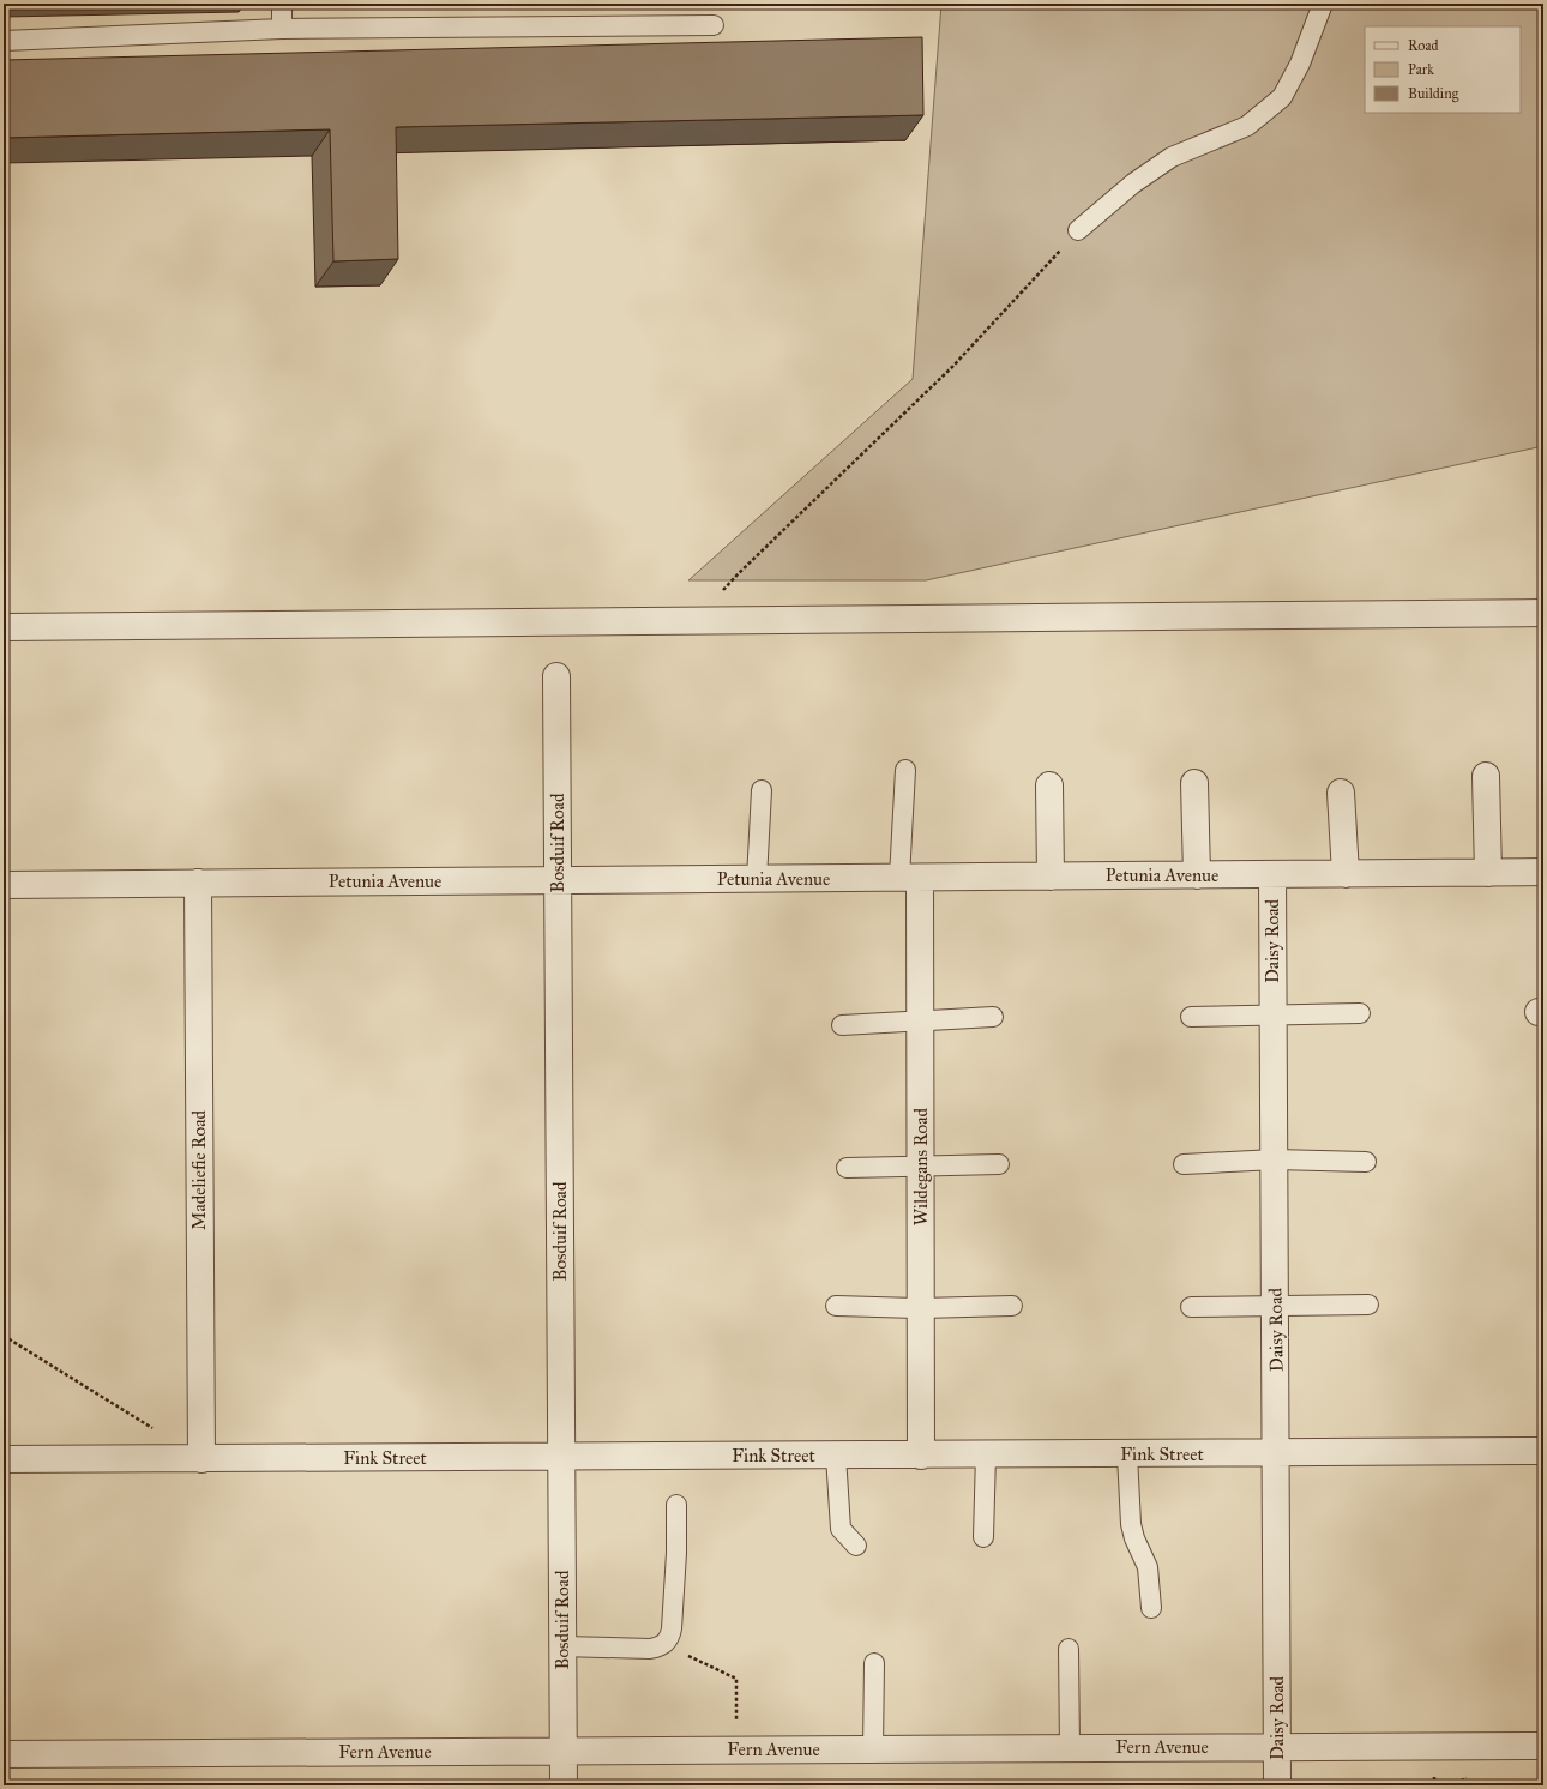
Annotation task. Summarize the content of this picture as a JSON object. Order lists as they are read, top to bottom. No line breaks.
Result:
{"streets":{"street":["Bosduif Road","Petunia Avenue","Daisy Road","Wildegans Road","Madeliefie Road","Fink Street","Fern Avenue"]},"crossings":[["Bosduif Road","Petunia Avenue"],["Bosduif Road","Fink Street"],["Bosduif Road","Fern Avenue"],["Petunia Avenue","Daisy Road"],["Petunia Avenue","Wildegans Road"],["Petunia Avenue","Madeliefie Road"],["Daisy Road","Fink Street"],["Daisy Road","Fern Avenue"],["Wildegans Road","Fink Street"],["Madeliefie Road","Fink Street"]],"legend":["Road","Park","Building"]}
